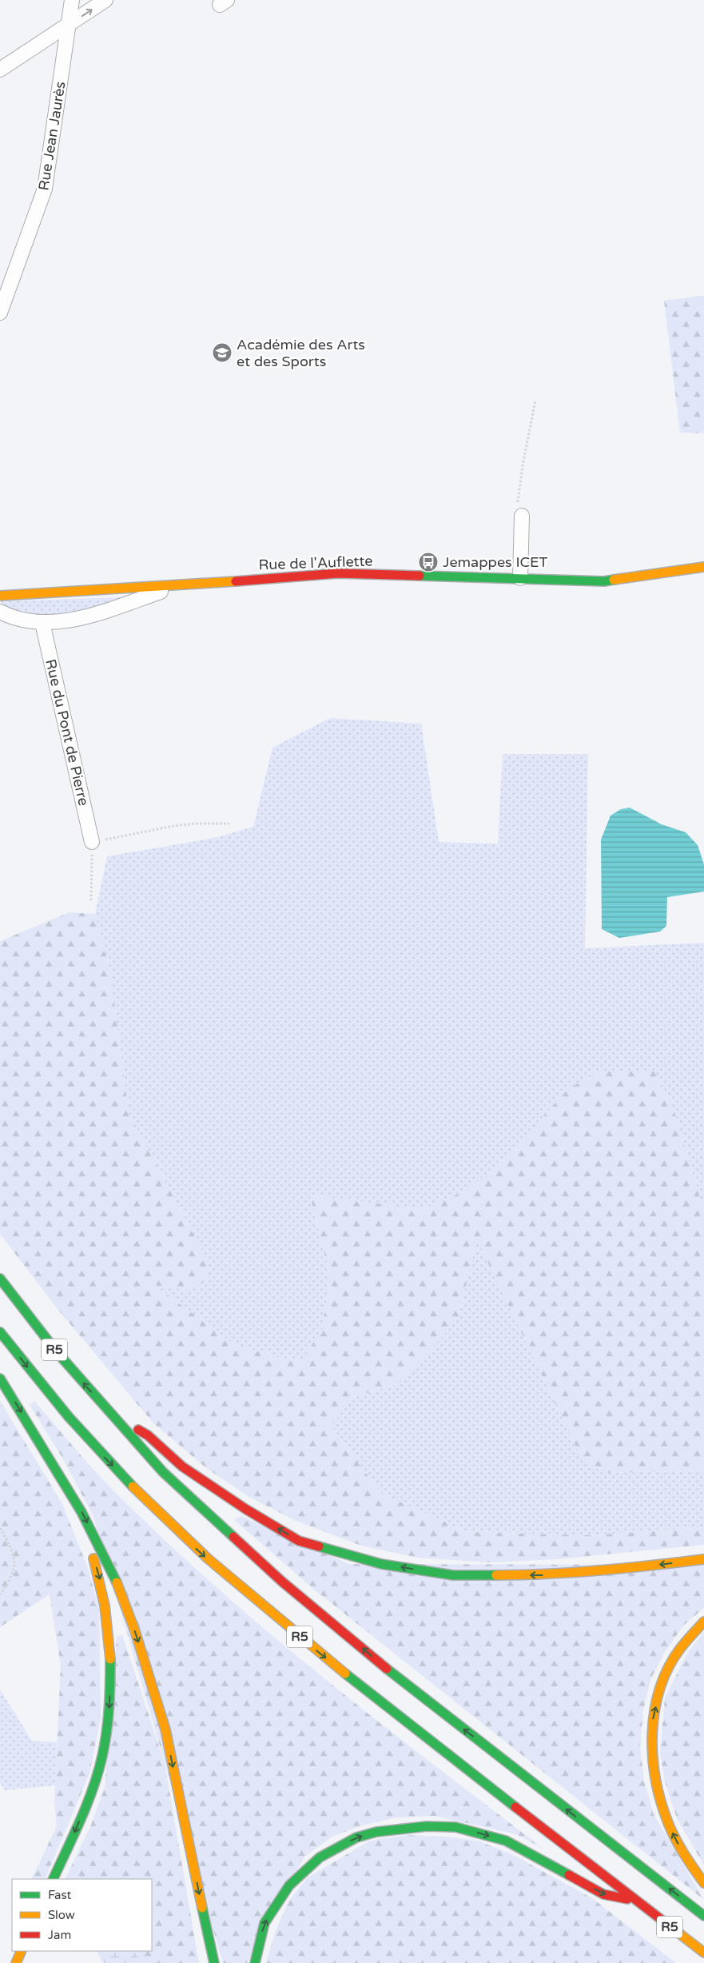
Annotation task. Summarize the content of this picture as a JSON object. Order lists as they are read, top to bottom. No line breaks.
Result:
{"streets":{"main road":["Rue de l'Auflette","R5"],"street":["Rue Jean Jaurès","Rue du Pont de Pierre"]},"places":{"school or university":["Académie des Arts et des Sports"],"bus stop":["Jemappes ICET"]},"legend":["Fast","Slow","Jam"]}
